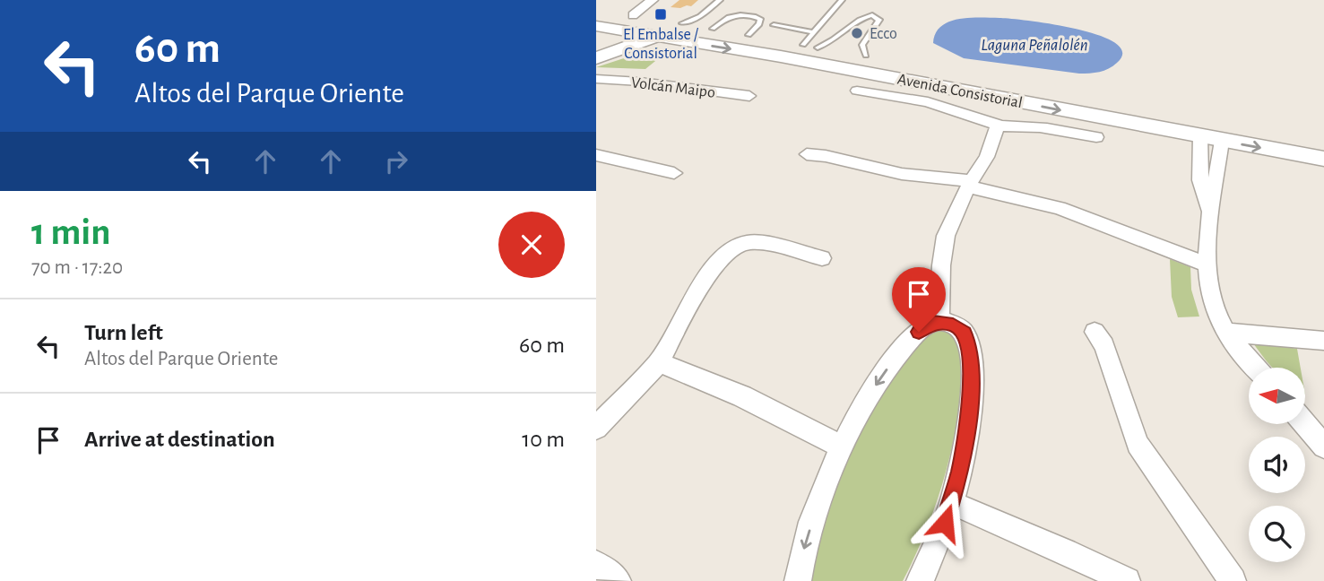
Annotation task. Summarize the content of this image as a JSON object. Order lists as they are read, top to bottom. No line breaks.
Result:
{"streets":{"main road":["Avenida Consistorial"],"street":["Volcán Maipo"]},"water":["Laguna Peñalolén"],"places":{"transit":["El Embalse / Consistorial"],"other":["Ecco"]},"north":"left","page":{"turn":["60 m","Altos del Parque Oriente"],"heading":["1 min","70 m · 17:20"],"list":[{"name":"Turn left","note":"Altos del Parque Oriente","value":"60 m"},{"name":"Arrive at destination","value":"10 m"}]}}
